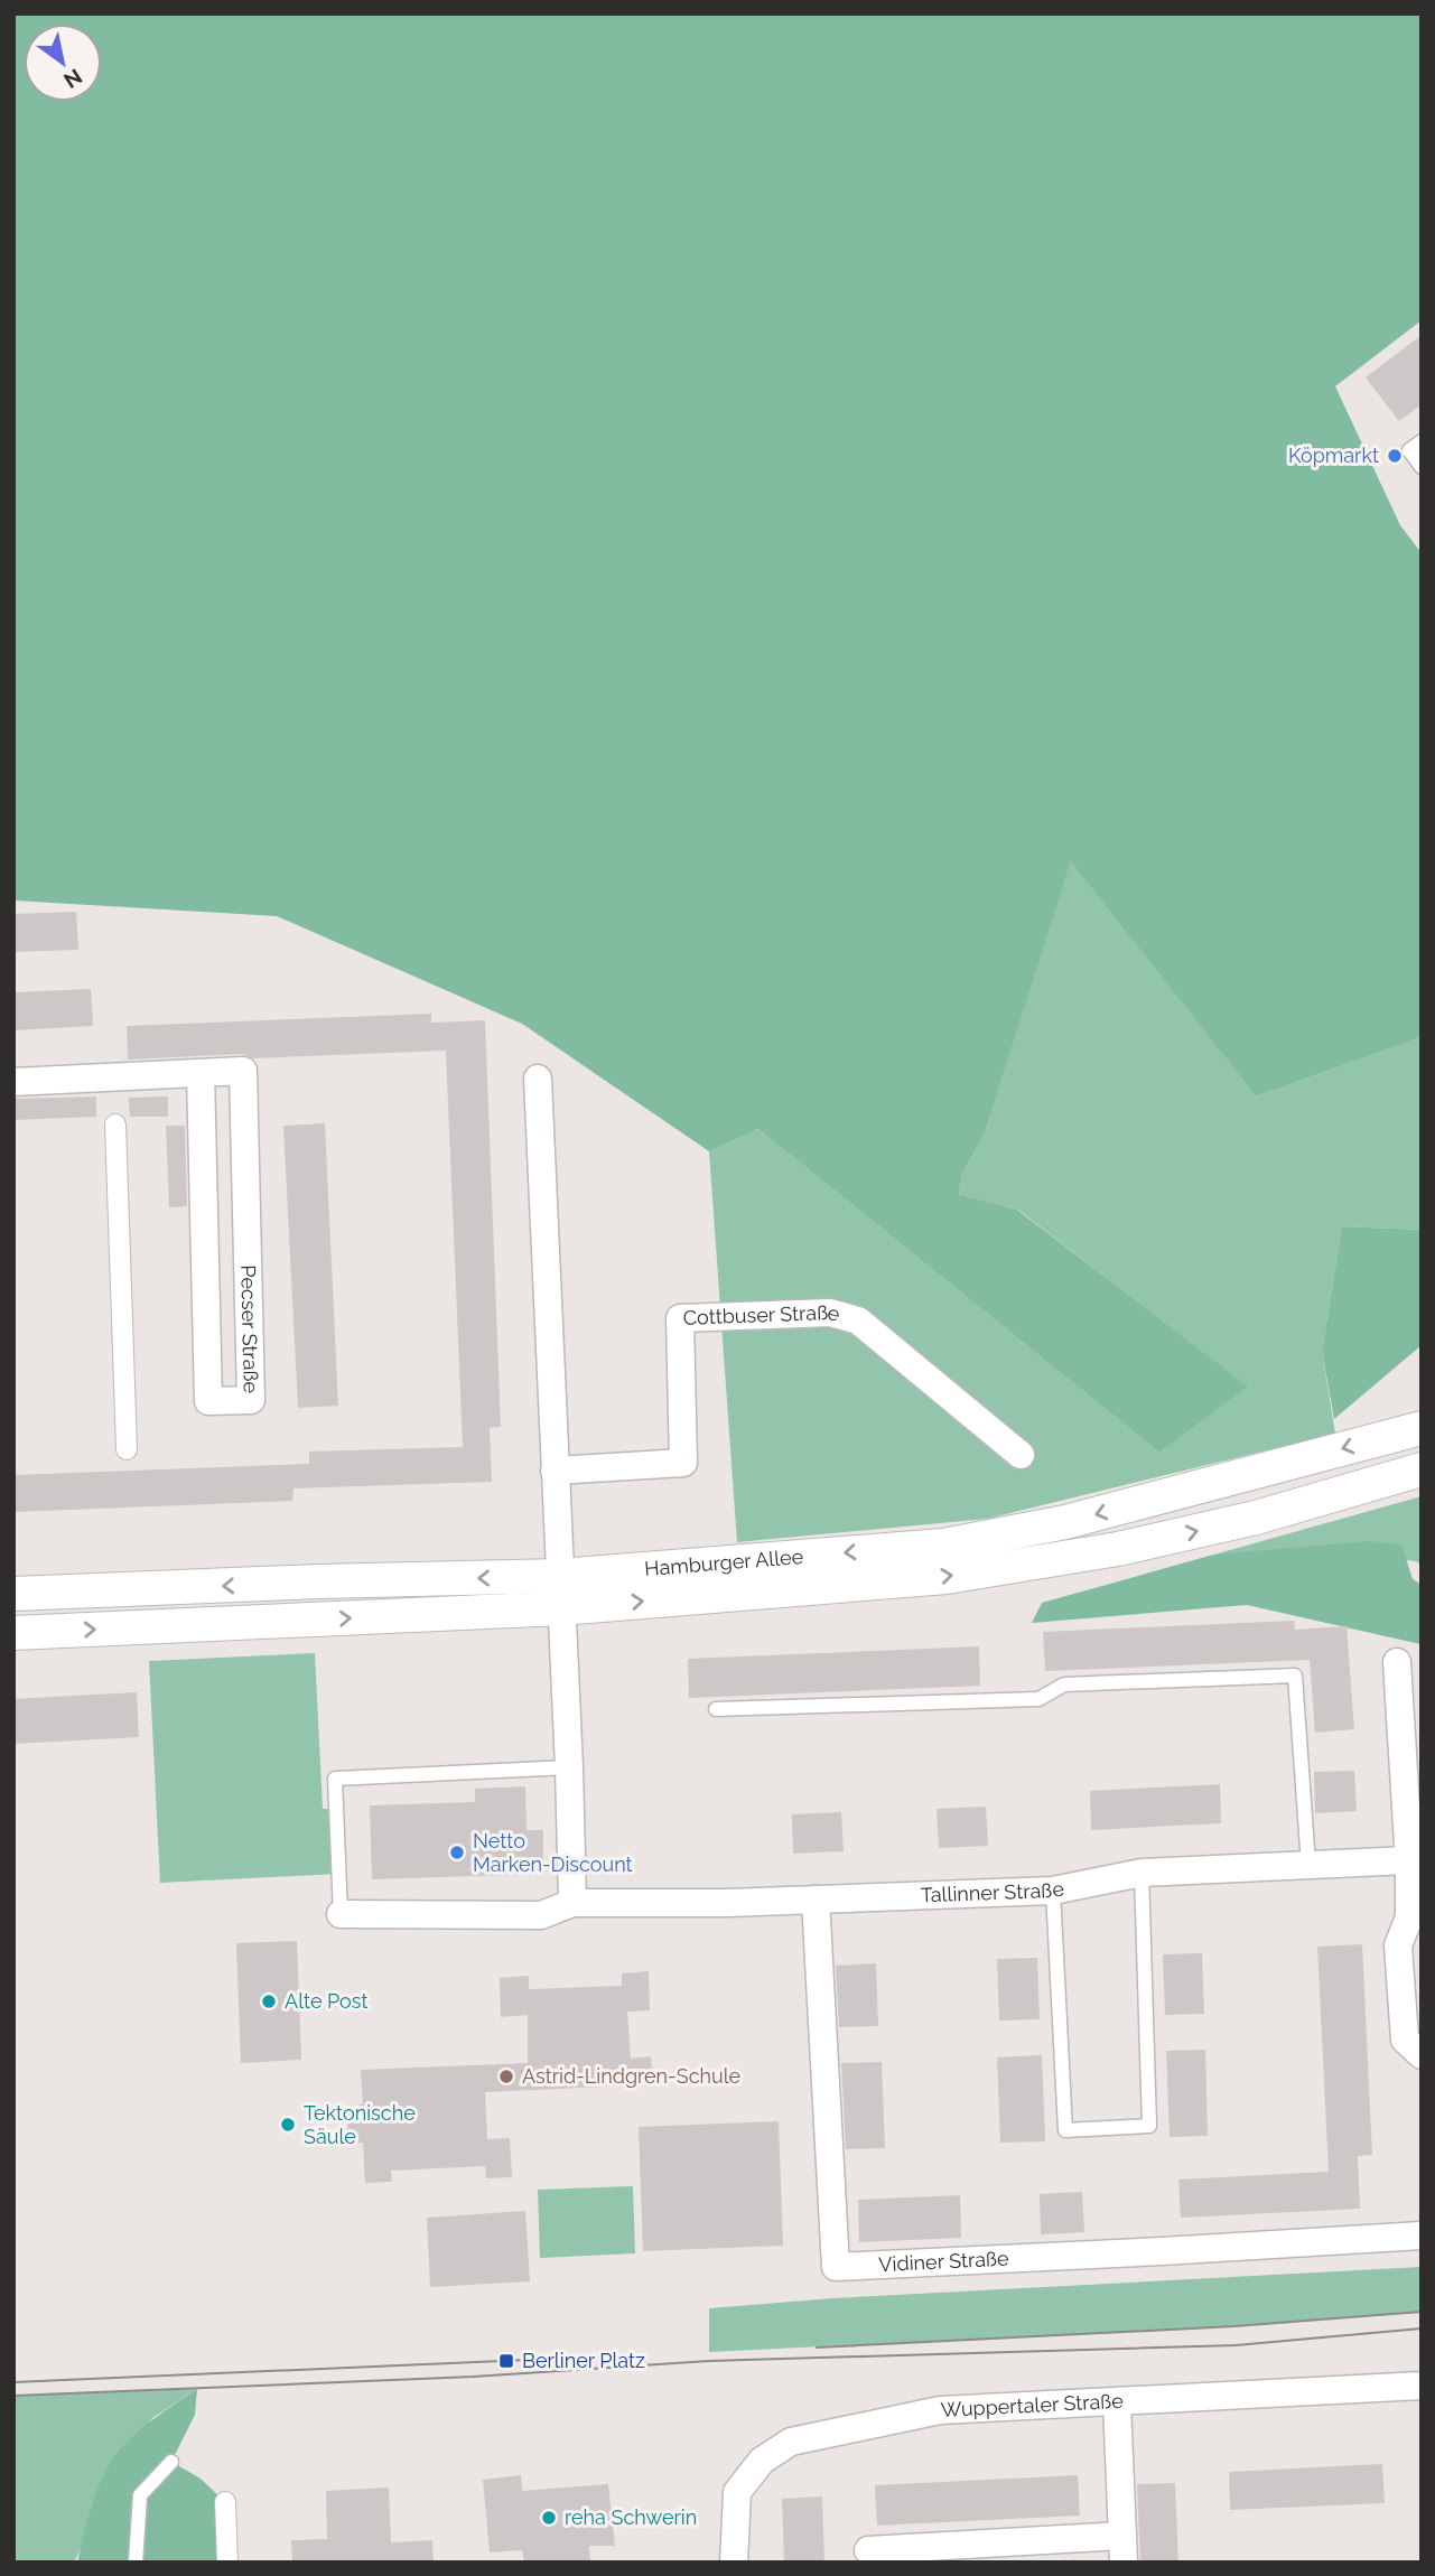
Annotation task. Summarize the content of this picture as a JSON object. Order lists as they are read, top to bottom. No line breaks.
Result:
{"streets":{"street":["Cottbuser Straße","Pecser Straße","Hamburger Allee","Tallinner Straße","Vidiner Straße","Wuppertaler Straße"]},"crossings":[["Tallinner Straße","Vidiner Straße"]],"places":{"other":["Köpmarkt","Netto Marken-Discount","Alte Post","Astrid-Lindgren-Schule","Tektonische Säule","reha Schwerin"],"transit":["Berliner Platz"]},"north":"bottom right"}
